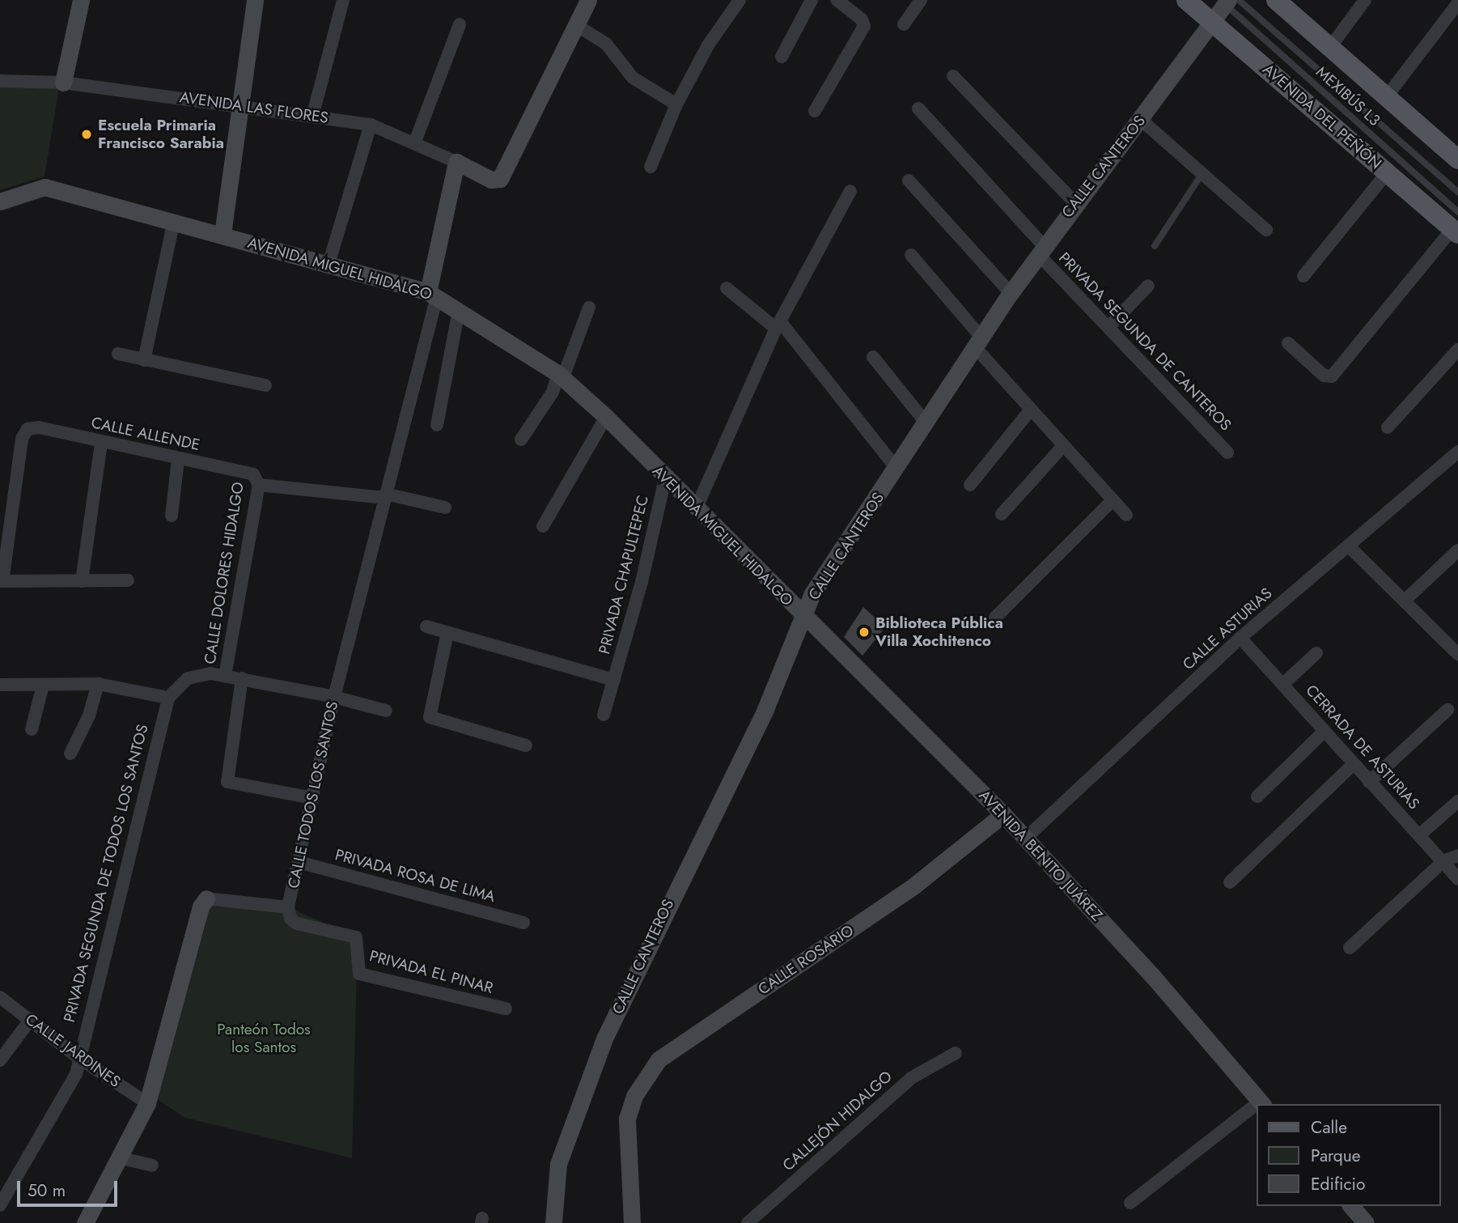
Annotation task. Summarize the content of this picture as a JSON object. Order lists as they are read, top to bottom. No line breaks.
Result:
{"streets":{"main road":["AVENIDA DEL PEÑÓN"],"street":["AVENIDA LAS FLORES","CALLE CANTEROS","AVENIDA MIGUEL HIDALGO","PRIVADA SEGUNDA DE CANTEROS","CALLE ALLENDE","CALLE DOLORES HIDALGO","PRIVADA CHAPULTEPEC","CALLE ASTURIAS","CERRADA DE ASTURIAS","CALLE TODOS LOS SANTOS","AVENIDA BENITO JUÁREZ","PRIVADA SEGUNDA DE TODOS LOS SANTOS","PRIVADA ROSA DE LIMA","CALLE ROSARIO","PRIVADA EL PINAR","CALLE JARDINES","CALLEJÓN HIDALGO"],"lane":["MEXIBÚS L3"]},"crossings":[["MEXIBÚS L3","AVENIDA DEL PEÑÓN"],["MEXIBÚS L3","CALLE CANTEROS"],["AVENIDA DEL PEÑÓN","CALLE CANTEROS"],["CALLE CANTEROS","AVENIDA MIGUEL HIDALGO"],["CALLE CANTEROS","PRIVADA SEGUNDA DE CANTEROS"],["CALLE CANTEROS","AVENIDA BENITO JUÁREZ"],["AVENIDA MIGUEL HIDALGO","PRIVADA CHAPULTEPEC"],["AVENIDA MIGUEL HIDALGO","CALLE TODOS LOS SANTOS"],["AVENIDA MIGUEL HIDALGO","AVENIDA BENITO JUÁREZ"],["CALLE ALLENDE","CALLE DOLORES HIDALGO"],["CALLE ALLENDE","CALLE TODOS LOS SANTOS"],["CALLE ASTURIAS","CERRADA DE ASTURIAS"],["CALLE ASTURIAS","AVENIDA BENITO JUÁREZ"],["CALLE TODOS LOS SANTOS","PRIVADA ROSA DE LIMA"],["CALLE TODOS LOS SANTOS","PRIVADA EL PINAR"],["CALLE TODOS LOS SANTOS","CALLE JARDINES"],["AVENIDA BENITO JUÁREZ","CALLE ROSARIO"],["PRIVADA SEGUNDA DE TODOS LOS SANTOS","CALLE JARDINES"]],"parks":["Panteón Todos los Santos"],"places":["Escuela Primaria Francisco Sarabia","Biblioteca Pública Villa Xochitenco"],"legend":["Calle","Parque","Edificio"],"scale_bar":"50 m"}
